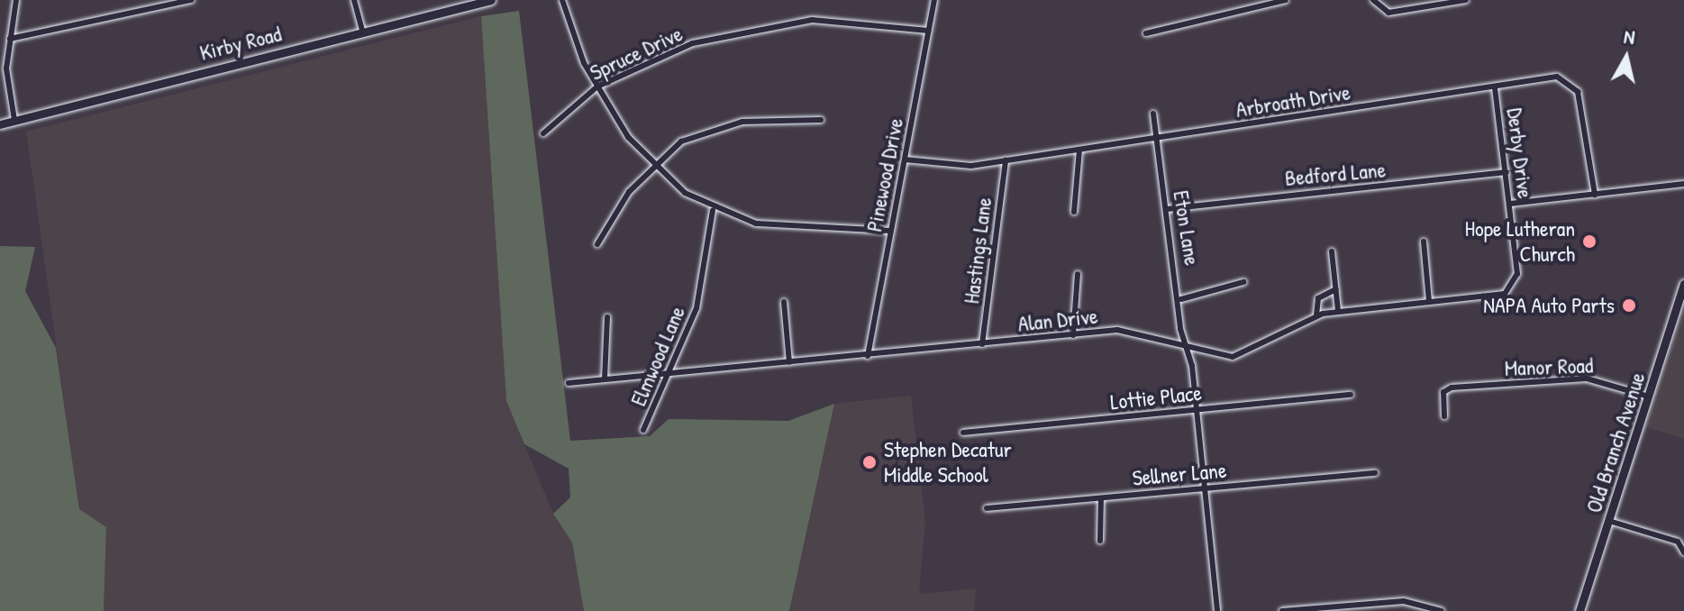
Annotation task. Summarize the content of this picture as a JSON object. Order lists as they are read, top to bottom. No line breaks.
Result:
{"streets":{"main road":["Kirby Road","Old Branch Avenue"],"street":["Spruce Drive","Arbroath Drive","Derby Drive","Bedford Lane","Pinewood Drive","Eton Lane","Hastings Lane","Alan Drive","Elmwood Lane","Manor Road","Lottie Place","Sellner Lane"]},"crossings":[["Spruce Drive","Pinewood Drive"],["Arbroath Drive","Derby Drive"],["Arbroath Drive","Pinewood Drive"],["Arbroath Drive","Eton Lane"],["Arbroath Drive","Hastings Lane"],["Derby Drive","Bedford Lane"],["Derby Drive","Alan Drive"],["Bedford Lane","Eton Lane"],["Pinewood Drive","Alan Drive"],["Eton Lane","Alan Drive"],["Eton Lane","Lottie Place"],["Eton Lane","Sellner Lane"],["Hastings Lane","Alan Drive"],["Alan Drive","Elmwood Lane"],["Manor Road","Old Branch Avenue"]],"places":["Hope Lutheran Church","NAPA Auto Parts","Stephen Decatur Middle School"],"north":"top"}
